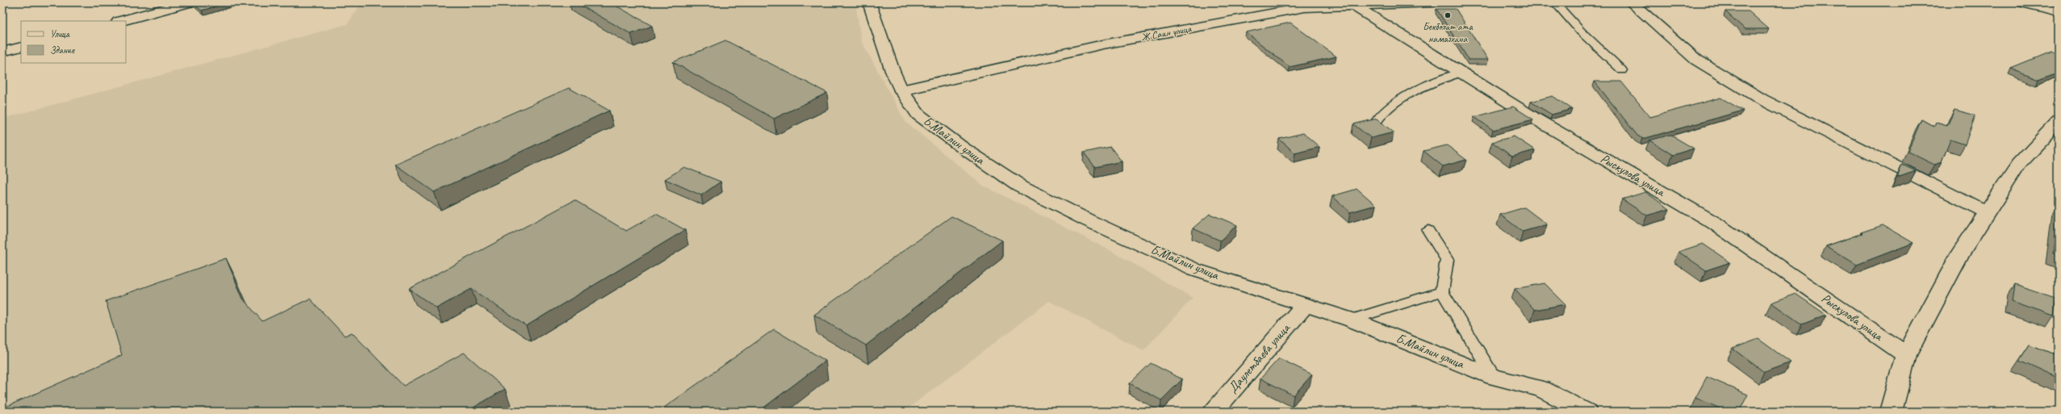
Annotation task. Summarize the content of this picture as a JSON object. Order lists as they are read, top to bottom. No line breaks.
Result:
{"streets":{"street":["Ж.Саин улица","Б.Майлин улица","Рыскулова улица","Даулетбаева улица"]},"crossings":[["Ж.Саин улица","Б.Майлин улица"],["Ж.Саин улица","Рыскулова улица"],["Б.Майлин улица","Даулетбаева улица"]],"places":["Бекболат ата намазхана"],"legend":["Улица","Здание"]}
